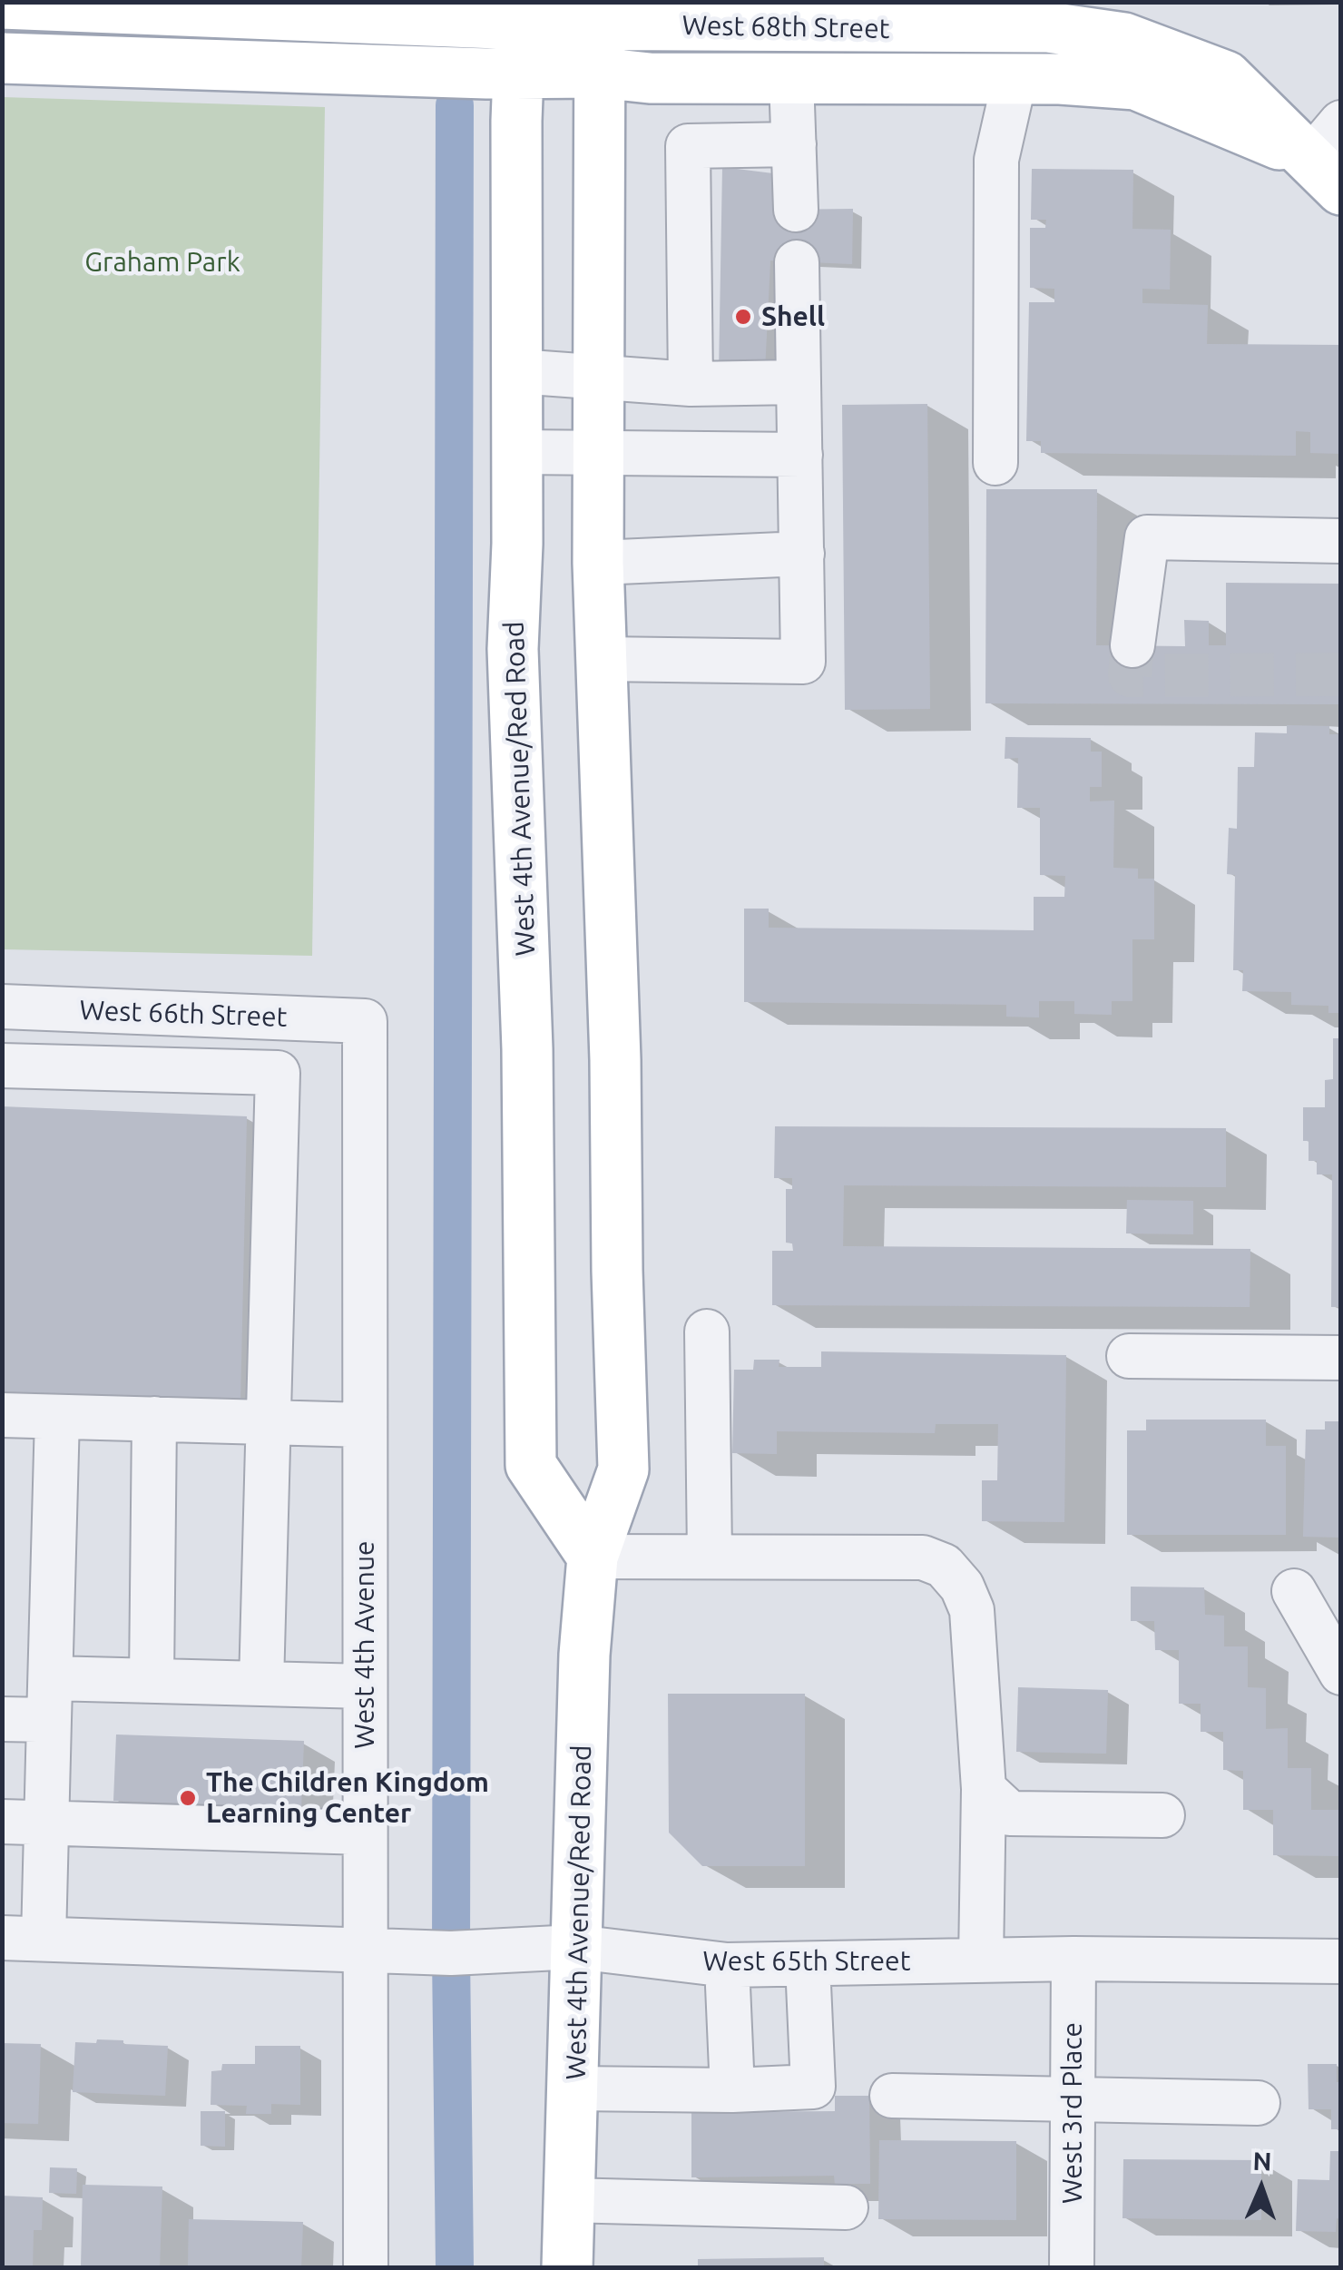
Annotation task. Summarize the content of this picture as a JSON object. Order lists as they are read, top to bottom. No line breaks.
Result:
{"streets":{"main road":["West 68th Street","West 4th Avenue/Red Road"],"street":["West 66th Street","West 4th Avenue","West 65th Street","West 3rd Place"]},"crossings":[["West 68th Street","West 4th Avenue/Red Road"],["West 4th Avenue/Red Road","West 65th Street"],["West 66th Street","West 4th Avenue"],["West 4th Avenue","West 65th Street"],["West 65th Street","West 3rd Place"]],"parks":["Graham Park"],"places":["Shell","The Children Kingdom Learning Center"],"north":"top"}
